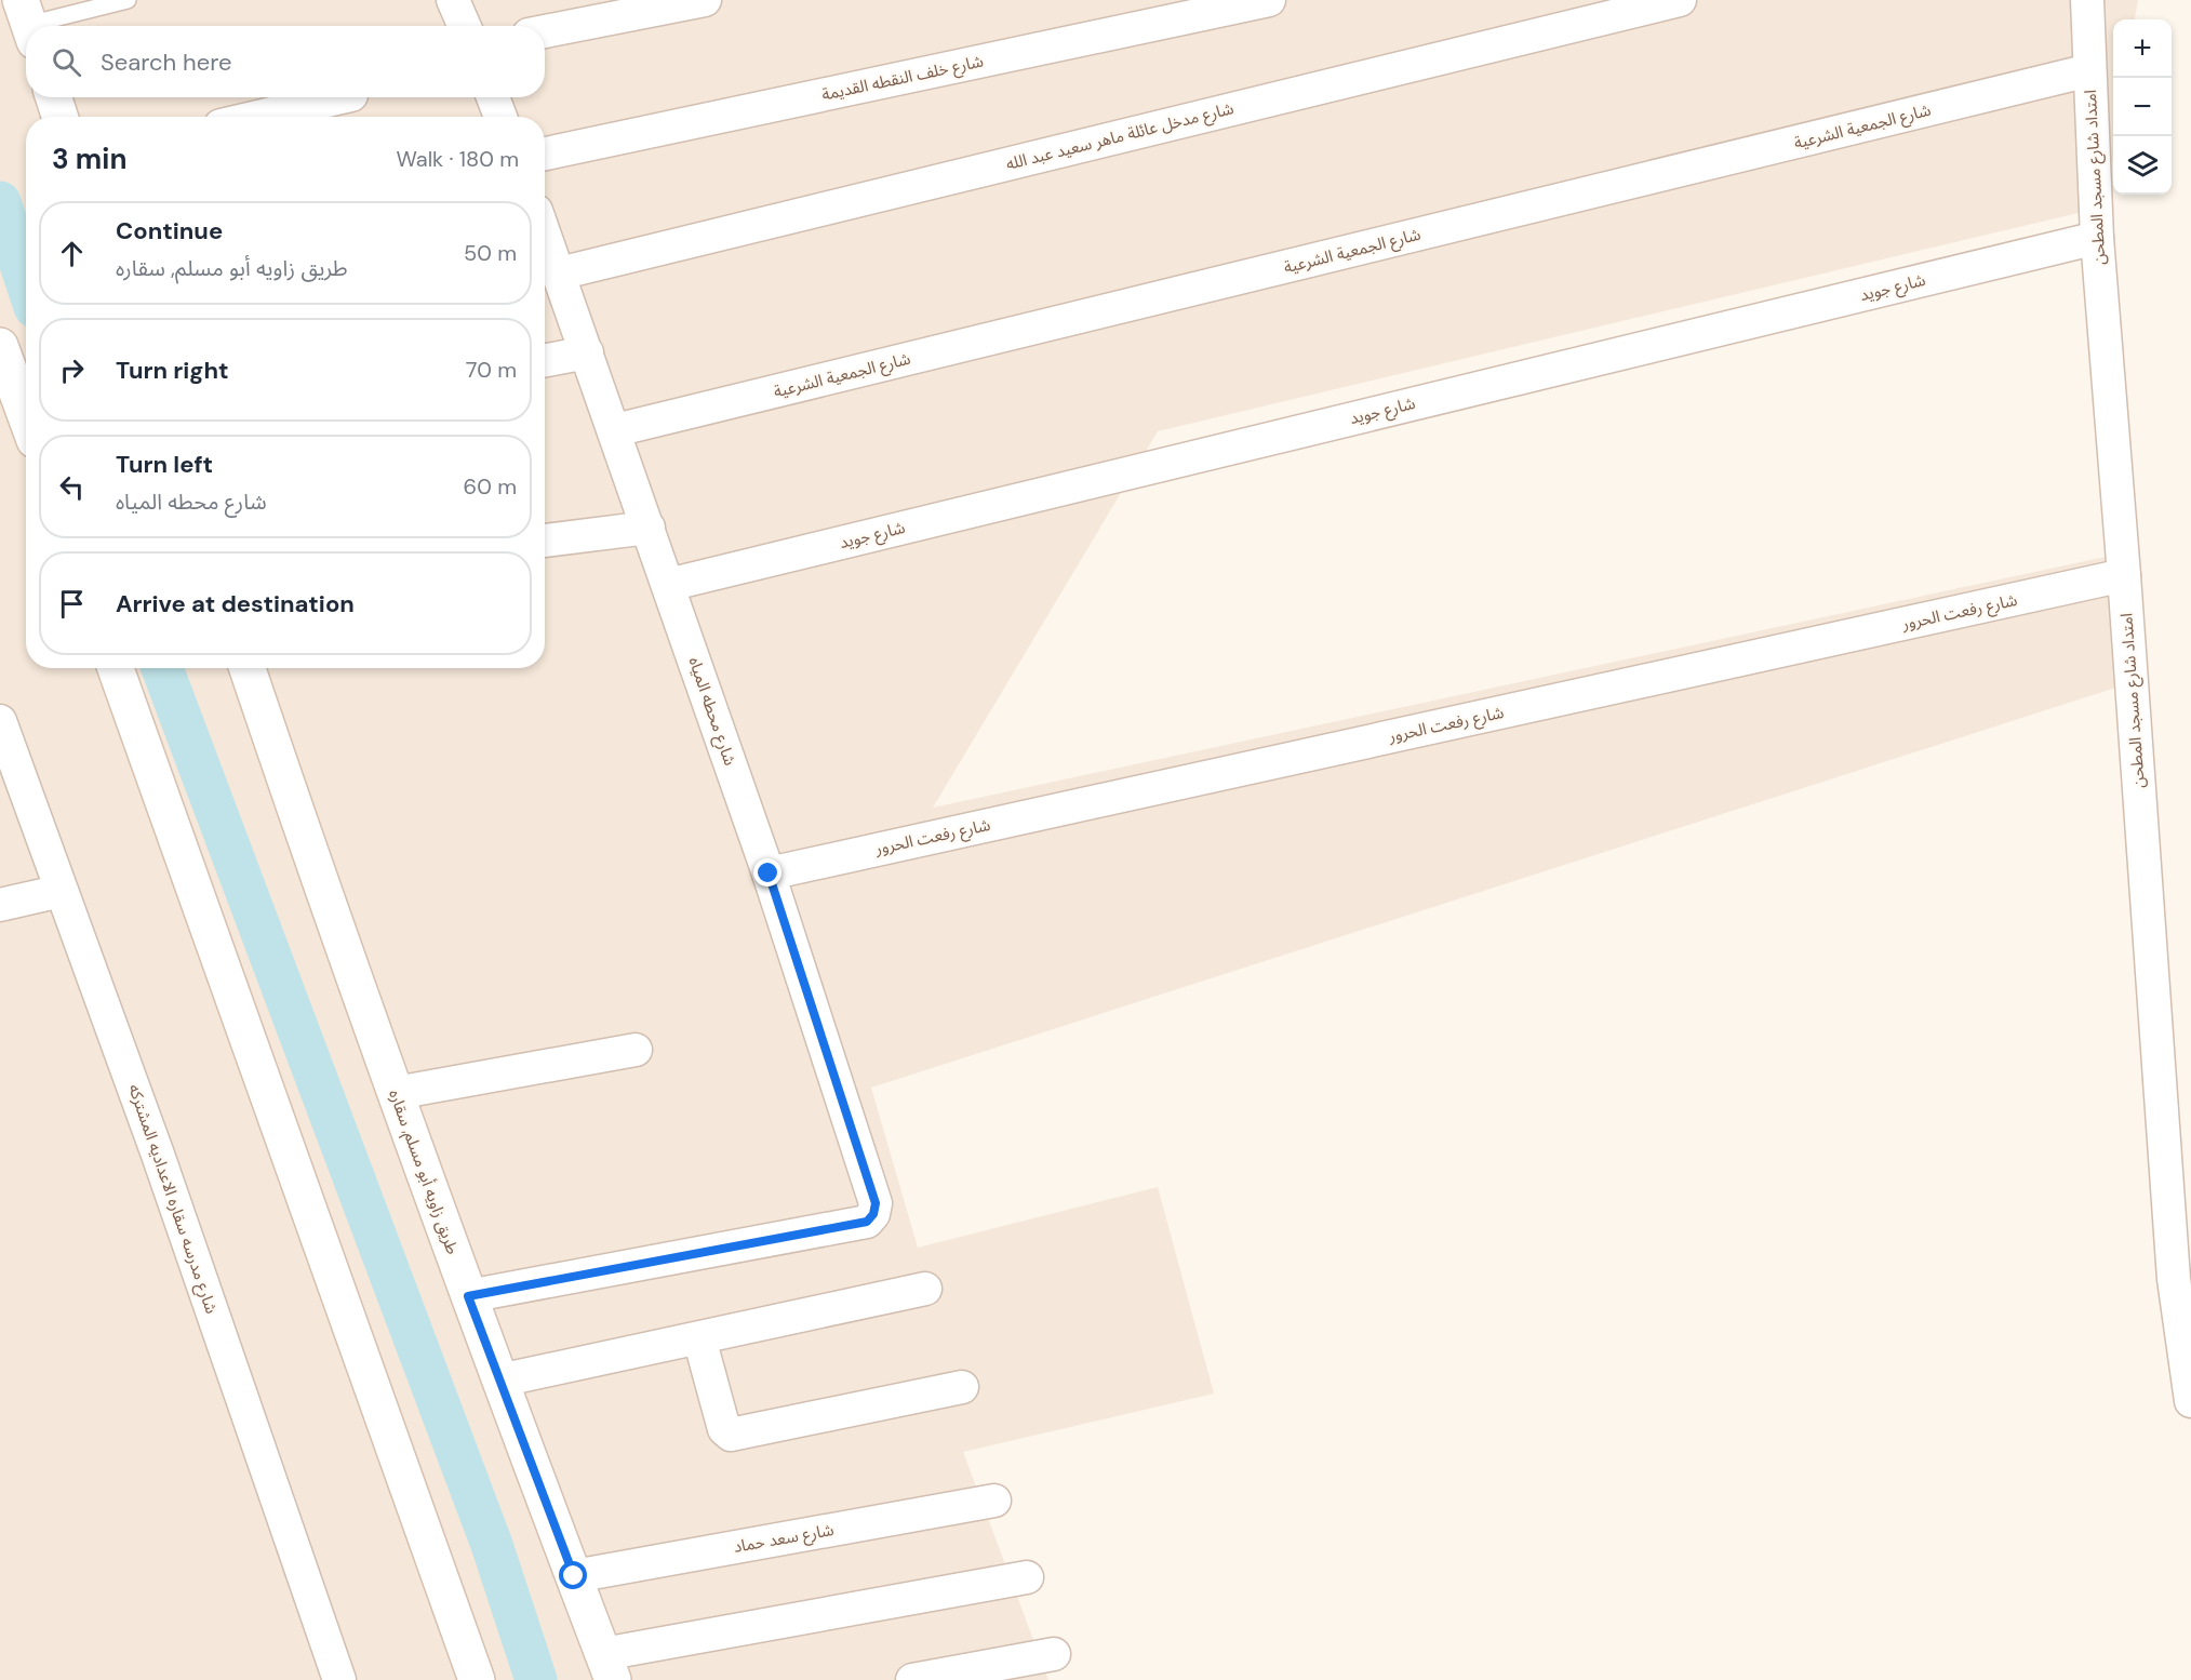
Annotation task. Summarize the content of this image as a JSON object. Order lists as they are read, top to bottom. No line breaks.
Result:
{"streets":{"street":["شارع خلف النقطه القديمة","شارع الجمعية الشرعية","شارع مدخل عائلة ماهر سعيد عبد الله","امتداد شارع مسجد المطحن","شارع جويد","شارع رفعت الحرور","شارع محطه المياه","طريق زاويه أبو مسلم, سقاره","شارع مدرسه سقاره الاعداديه المشتركه","شارع سعد حماد"]},"crossings":[["شارع الجمعية الشرعية","امتداد شارع مسجد المطحن"],["شارع الجمعية الشرعية","شارع محطه المياه"],["شارع مدخل عائلة ماهر سعيد عبد الله","شارع محطه المياه"],["امتداد شارع مسجد المطحن","شارع جويد"],["امتداد شارع مسجد المطحن","شارع رفعت الحرور"],["شارع جويد","شارع محطه المياه"],["شارع رفعت الحرور","شارع محطه المياه"],["شارع محطه المياه","طريق زاويه أبو مسلم, سقاره"],["طريق زاويه أبو مسلم, سقاره","شارع سعد حماد"]],"page":{"map_buttons":["+","−"],"search":"Search here","heading":["3 min","Walk · 180 m"],"list":[["Continue","طريق زاويه أبو مسلم, سقاره","50 m"],["Turn right","70 m"],["Turn left","شارع محطه المياه","60 m"],"Arrive at destination"]}}
